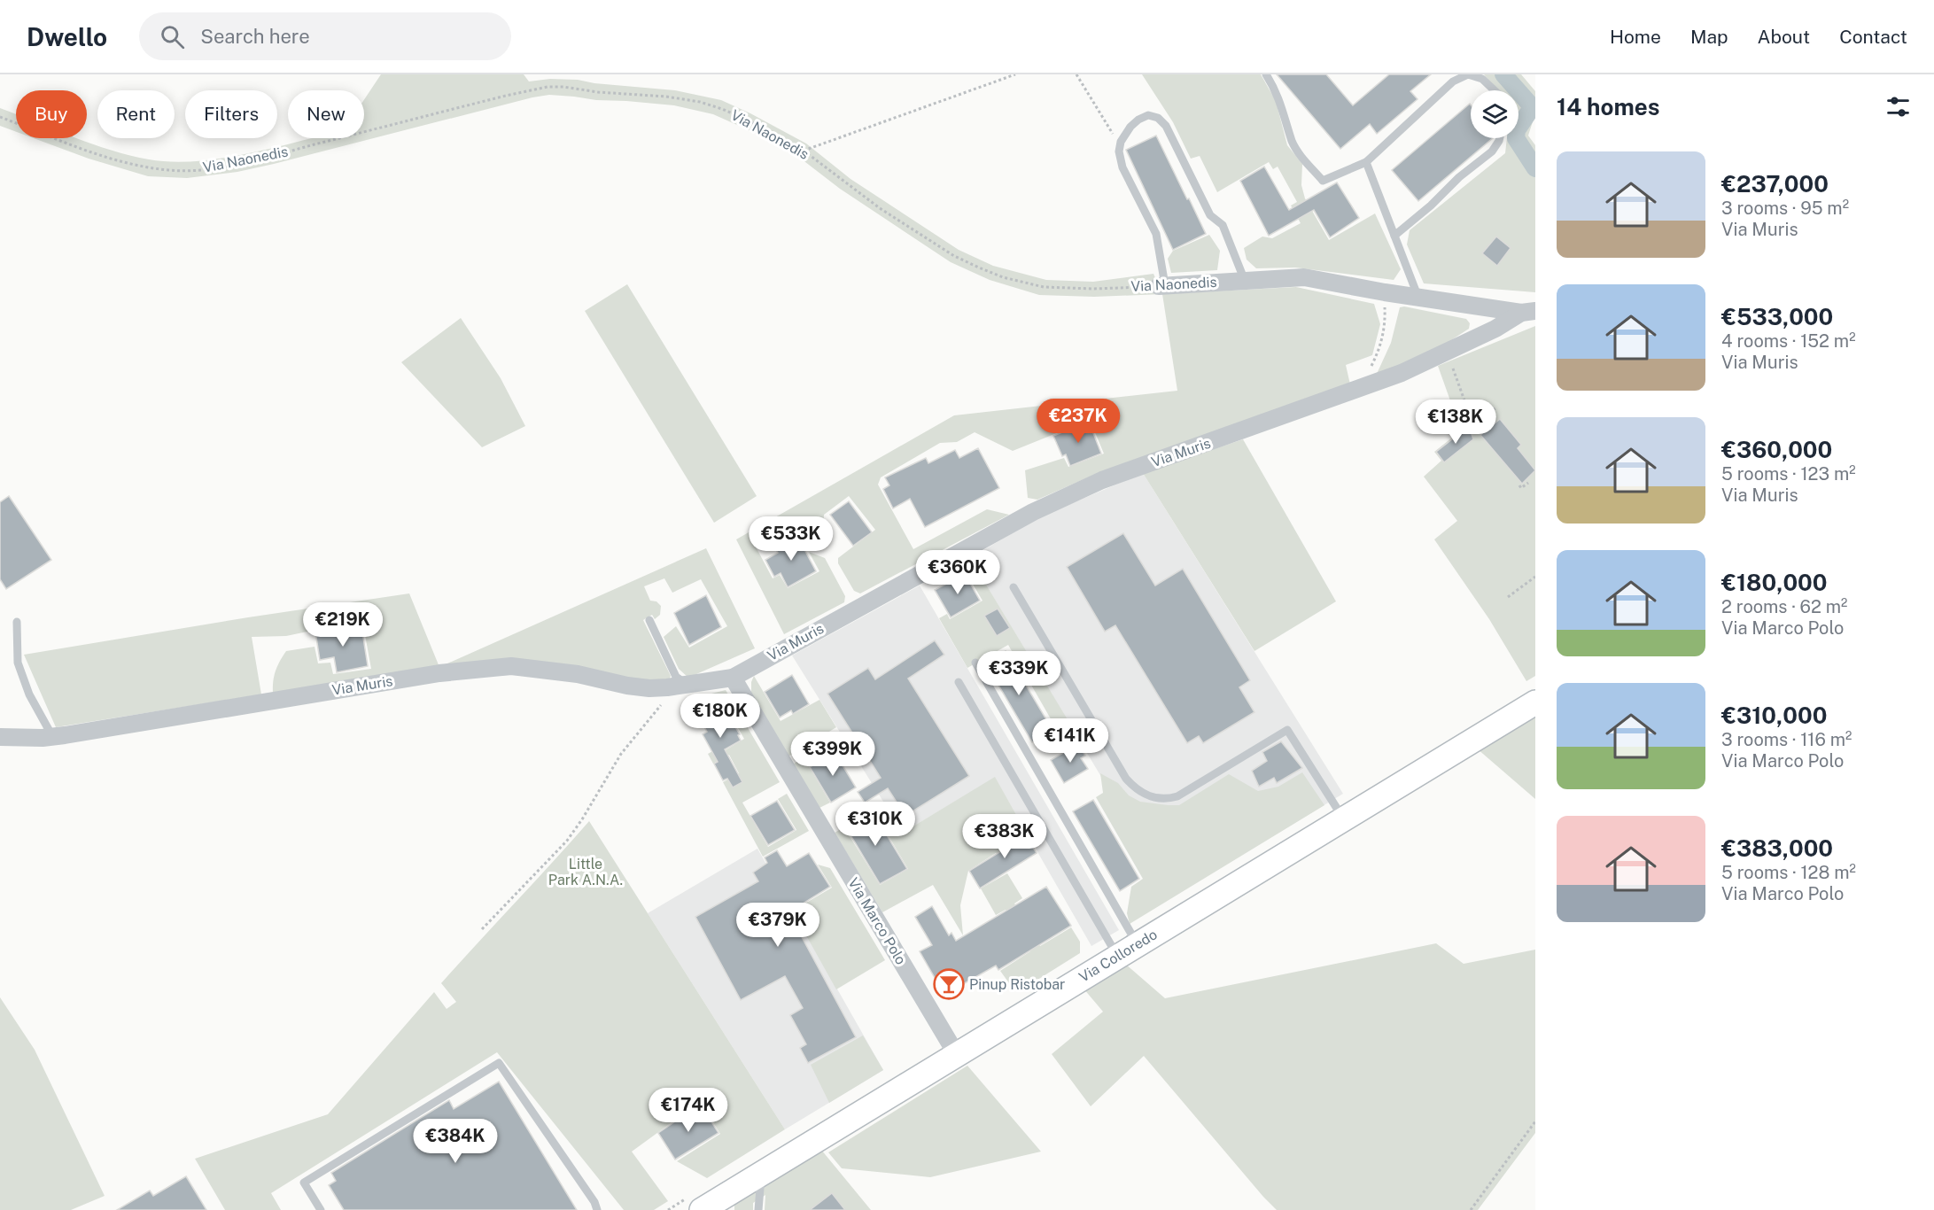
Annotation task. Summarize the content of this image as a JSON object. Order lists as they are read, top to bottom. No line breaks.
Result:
{"streets":{"main road":["Via Colloredo"],"street":["Via Naonedis","Via Muris","Via Marco Polo"]},"crossings":[["Via Naonedis","Via Muris"],["Via Muris","Via Marco Polo"],["Via Marco Polo","Via Colloredo"]],"parks":["Little Park A.N.A."],"places":{"bar":["Pinup Ristobar"]},"page":{"header":"Dwello","search":"Search here","nav":["Home","Map","About","Contact"],"heading":"14 homes","chip":["Buy","Rent","Filters","New"],"list":[{"name":"€237,000","note":"3 rooms · 95 m² · Via Muris"},{"name":"€533,000","note":"4 rooms · 152 m² · Via Muris"},{"name":"€360,000","note":"5 rooms · 123 m² · Via Muris"},{"name":"€180,000","note":"2 rooms · 62 m² · Via Marco Polo"},{"name":"€310,000","note":"3 rooms · 116 m² · Via Marco Polo"},{"name":"€383,000","note":"5 rooms · 128 m² · Via Marco Polo"}],"price":["€237K","€138K","€533K","€360K","€219K","€339K","€180K","€141K","€399K","€310K","€383K","€379K","€174K","€384K"]}}
